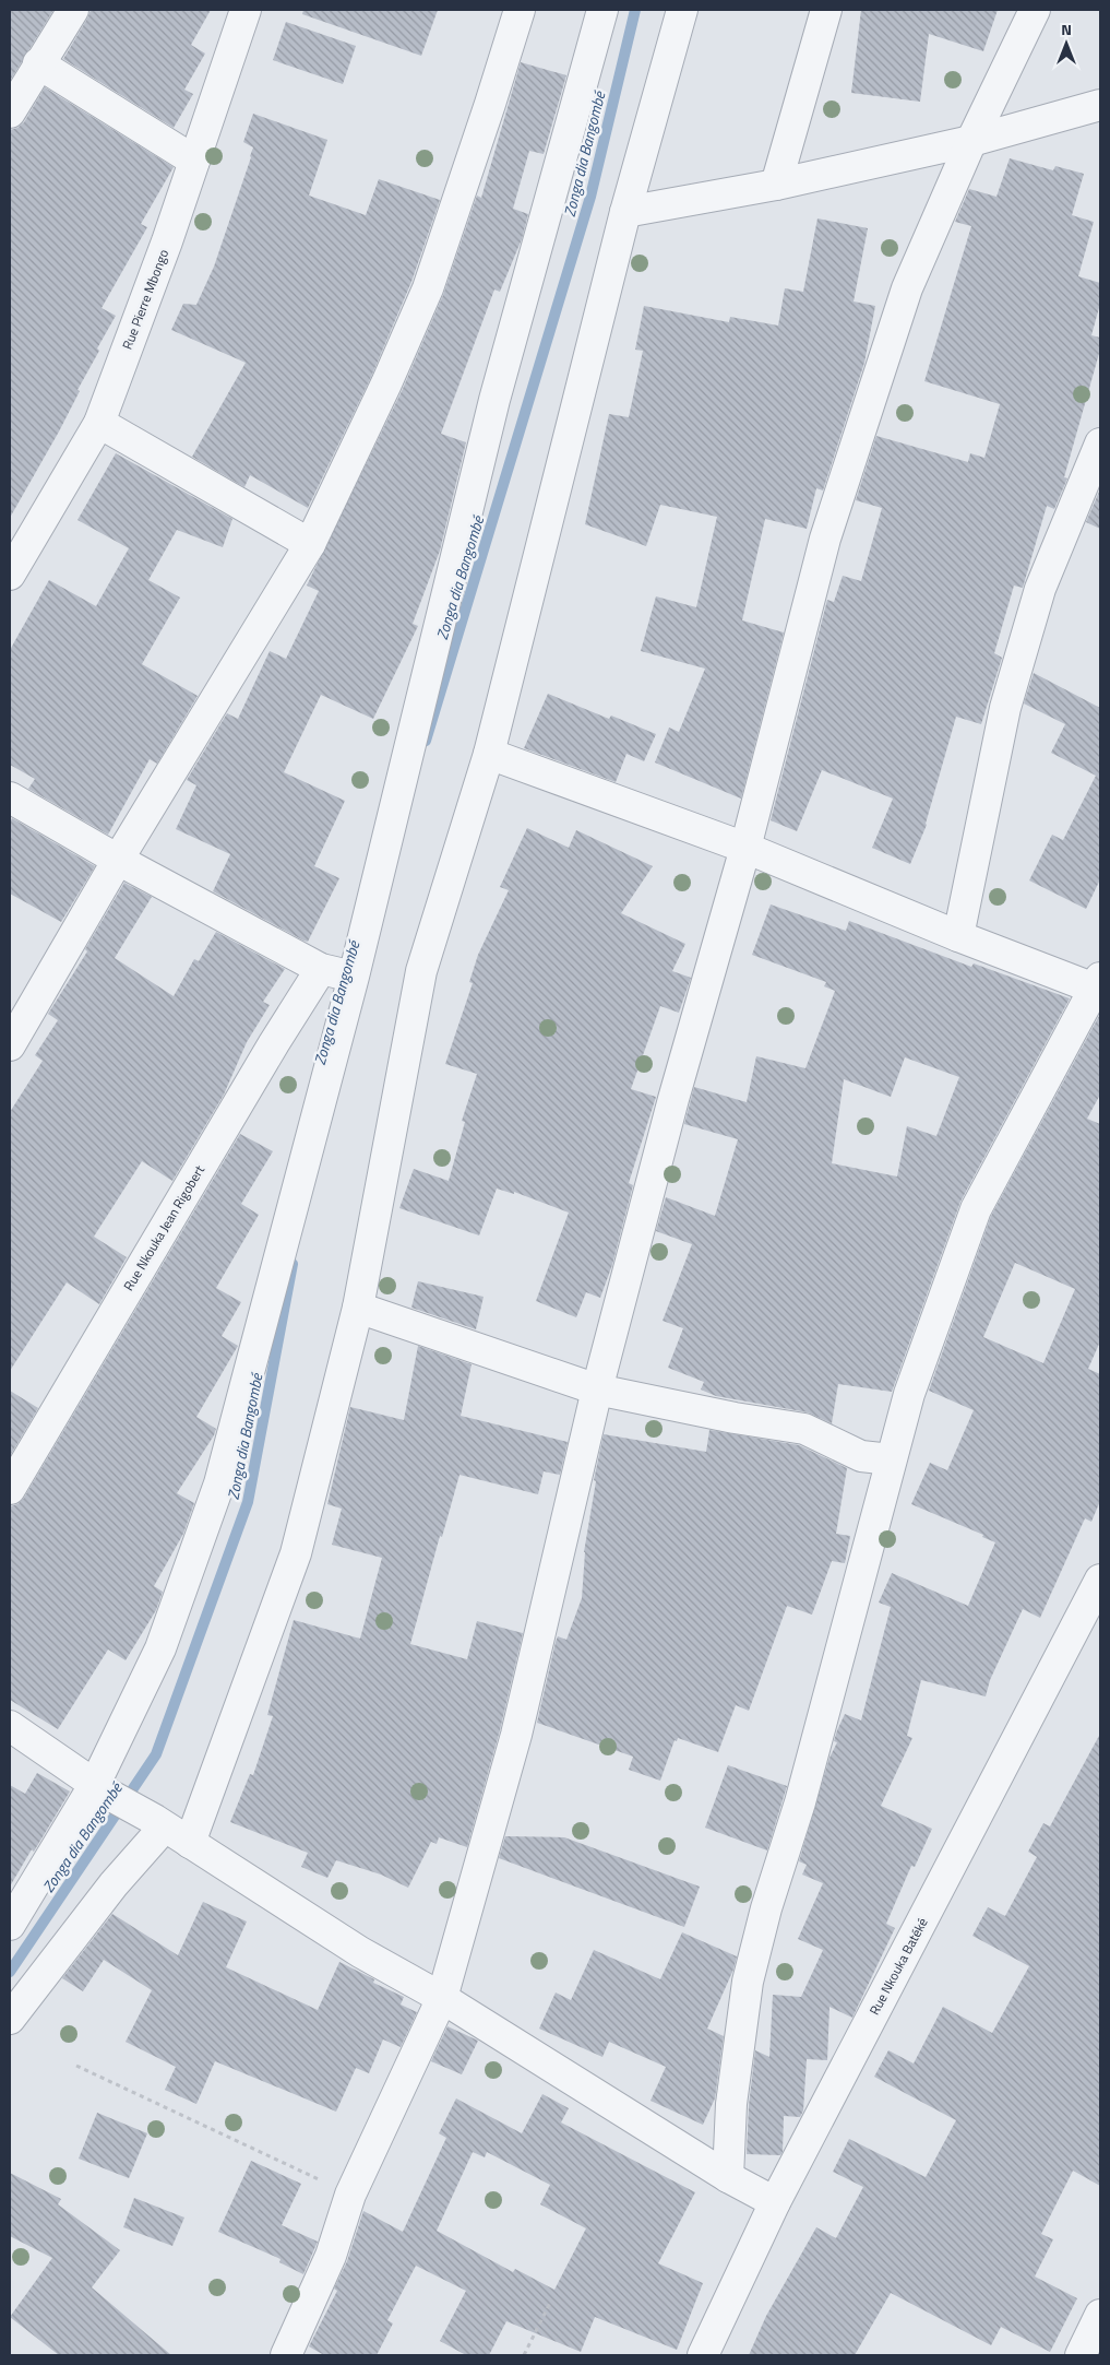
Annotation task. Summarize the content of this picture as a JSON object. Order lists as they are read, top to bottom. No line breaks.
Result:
{"streets":{"street":["Rue Pierre Mbongo","Rue Nkouka Jean Rigobert","Rue Nkouka Batéké"]},"water":["Zonga dia Bangombé"],"north":"top"}
